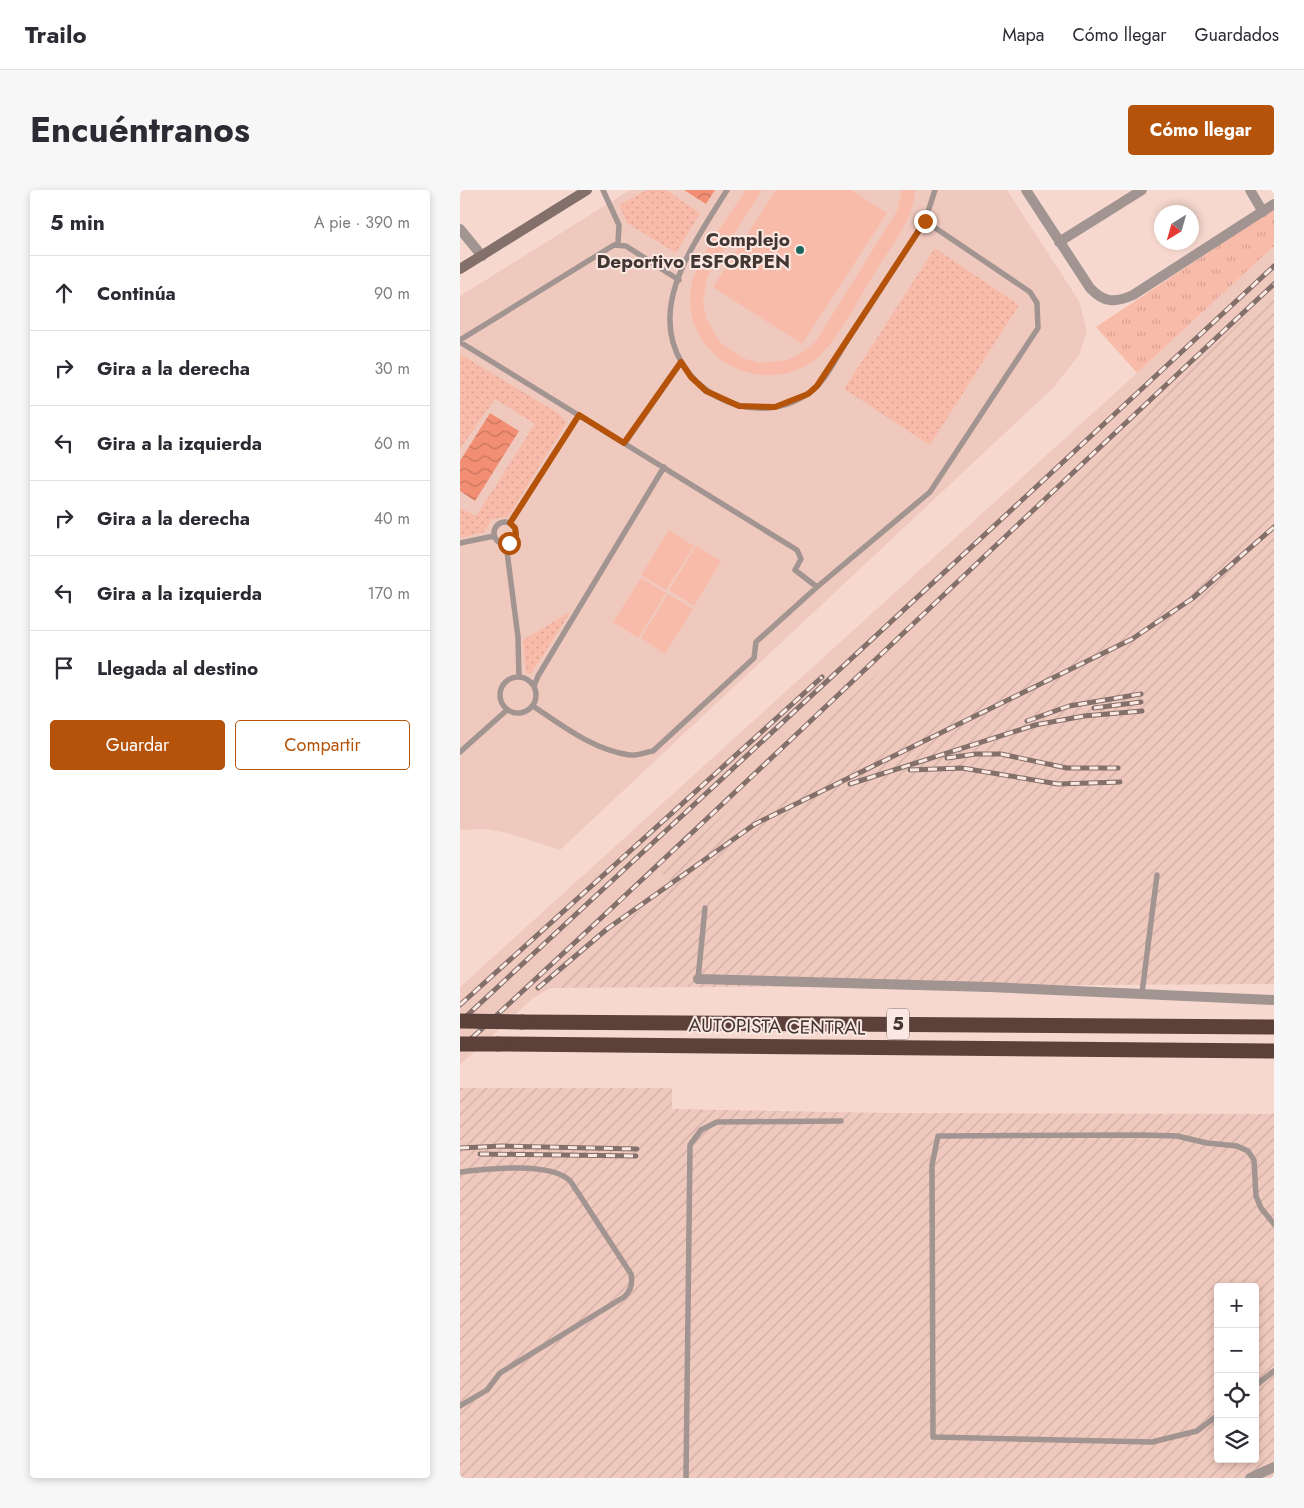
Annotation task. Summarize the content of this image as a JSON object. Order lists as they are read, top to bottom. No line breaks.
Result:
{"streets":{"highway":["5","AUTOPISTA CENTRAL"]},"places":["Complejo Deportivo ESFORPEN"],"north":"bottom left","page":{"header":"Trailo","nav":["Mapa","Cómo llegar","Guardados"],"title":"Encuéntranos","buttons":["Cómo llegar",["Guardar","Compartir"]],"heading":["5 min","A pie · 390 m"],"list":[["Continúa","90 m"],["Gira a la derecha","30 m"],["Gira a la izquierda","60 m"],["Gira a la derecha","40 m"],["Gira a la izquierda","170 m"],"Llegada al destino"],"map_buttons":["+","−"]}}
